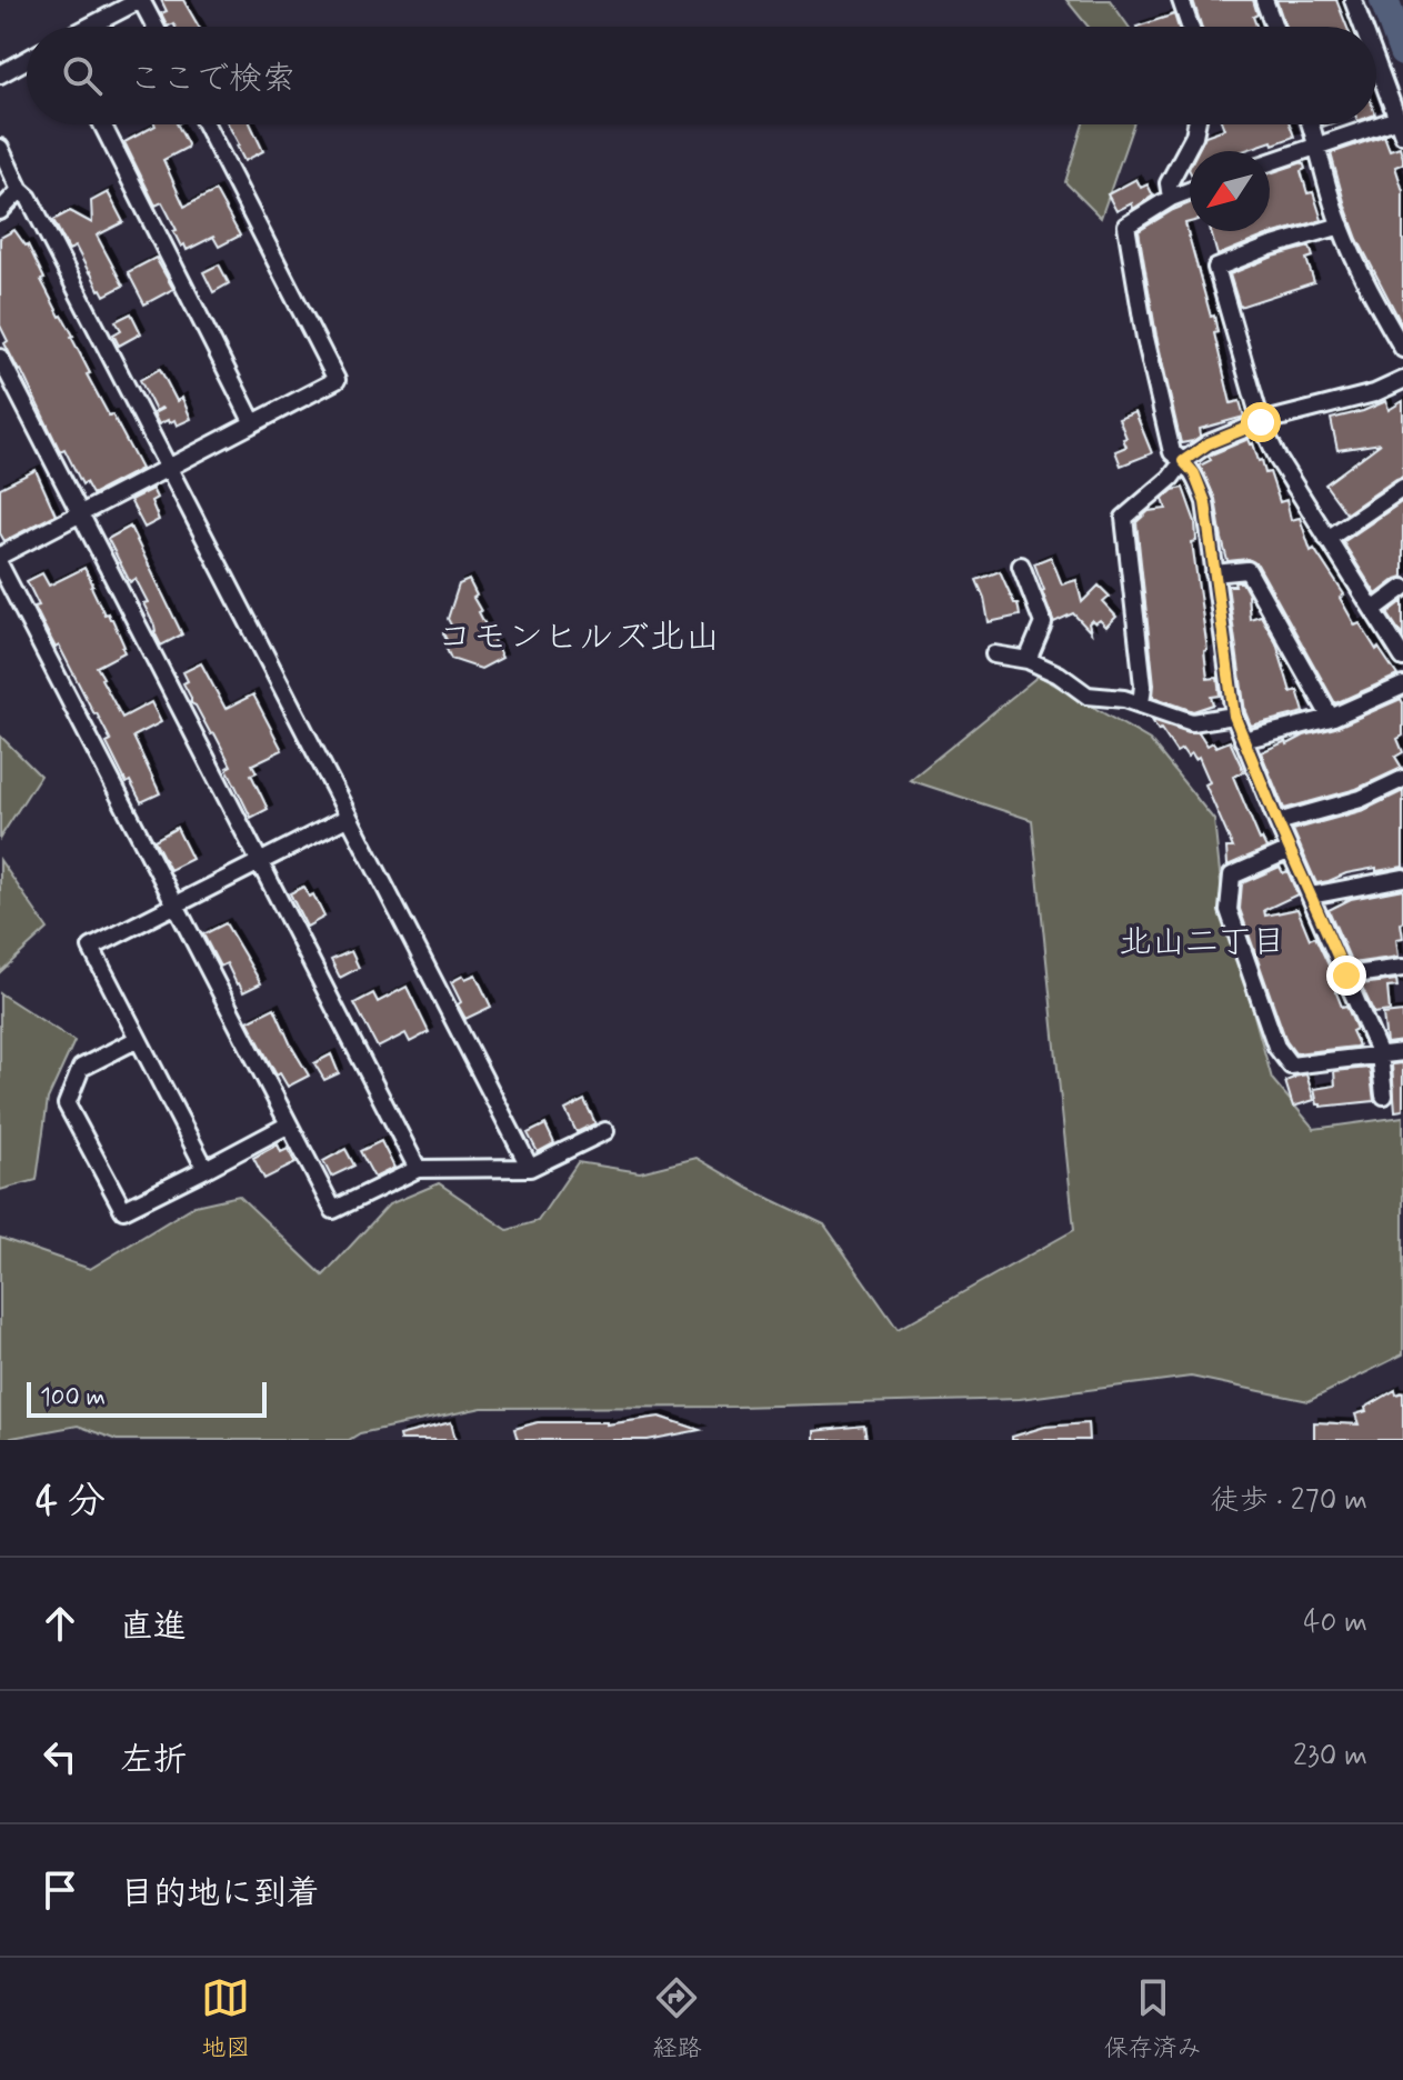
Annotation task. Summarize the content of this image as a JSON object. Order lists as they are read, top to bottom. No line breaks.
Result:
{"districts":["コモンヒルズ北山","北山二丁目"],"scale_bar":"100 m","north":"bottom left","page":{"search":"ここで検索","scale":"100 m","heading":["4 分","徒歩 · 270 m"],"list":[["直進","40 m"],["左折","230 m"],"目的地に到着"],"nav":["地図","経路","保存済み"]}}
